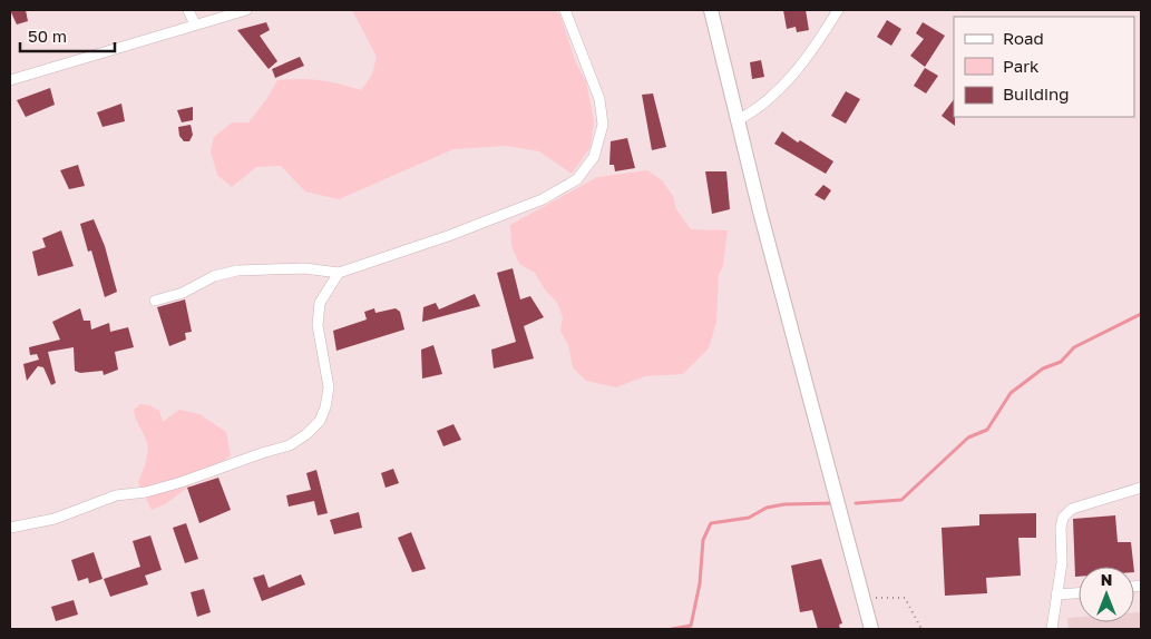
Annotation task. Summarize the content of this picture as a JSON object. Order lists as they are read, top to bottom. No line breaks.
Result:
{"legend":["Road","Park","Building"],"scale_bar":"50 m","north":"top"}
